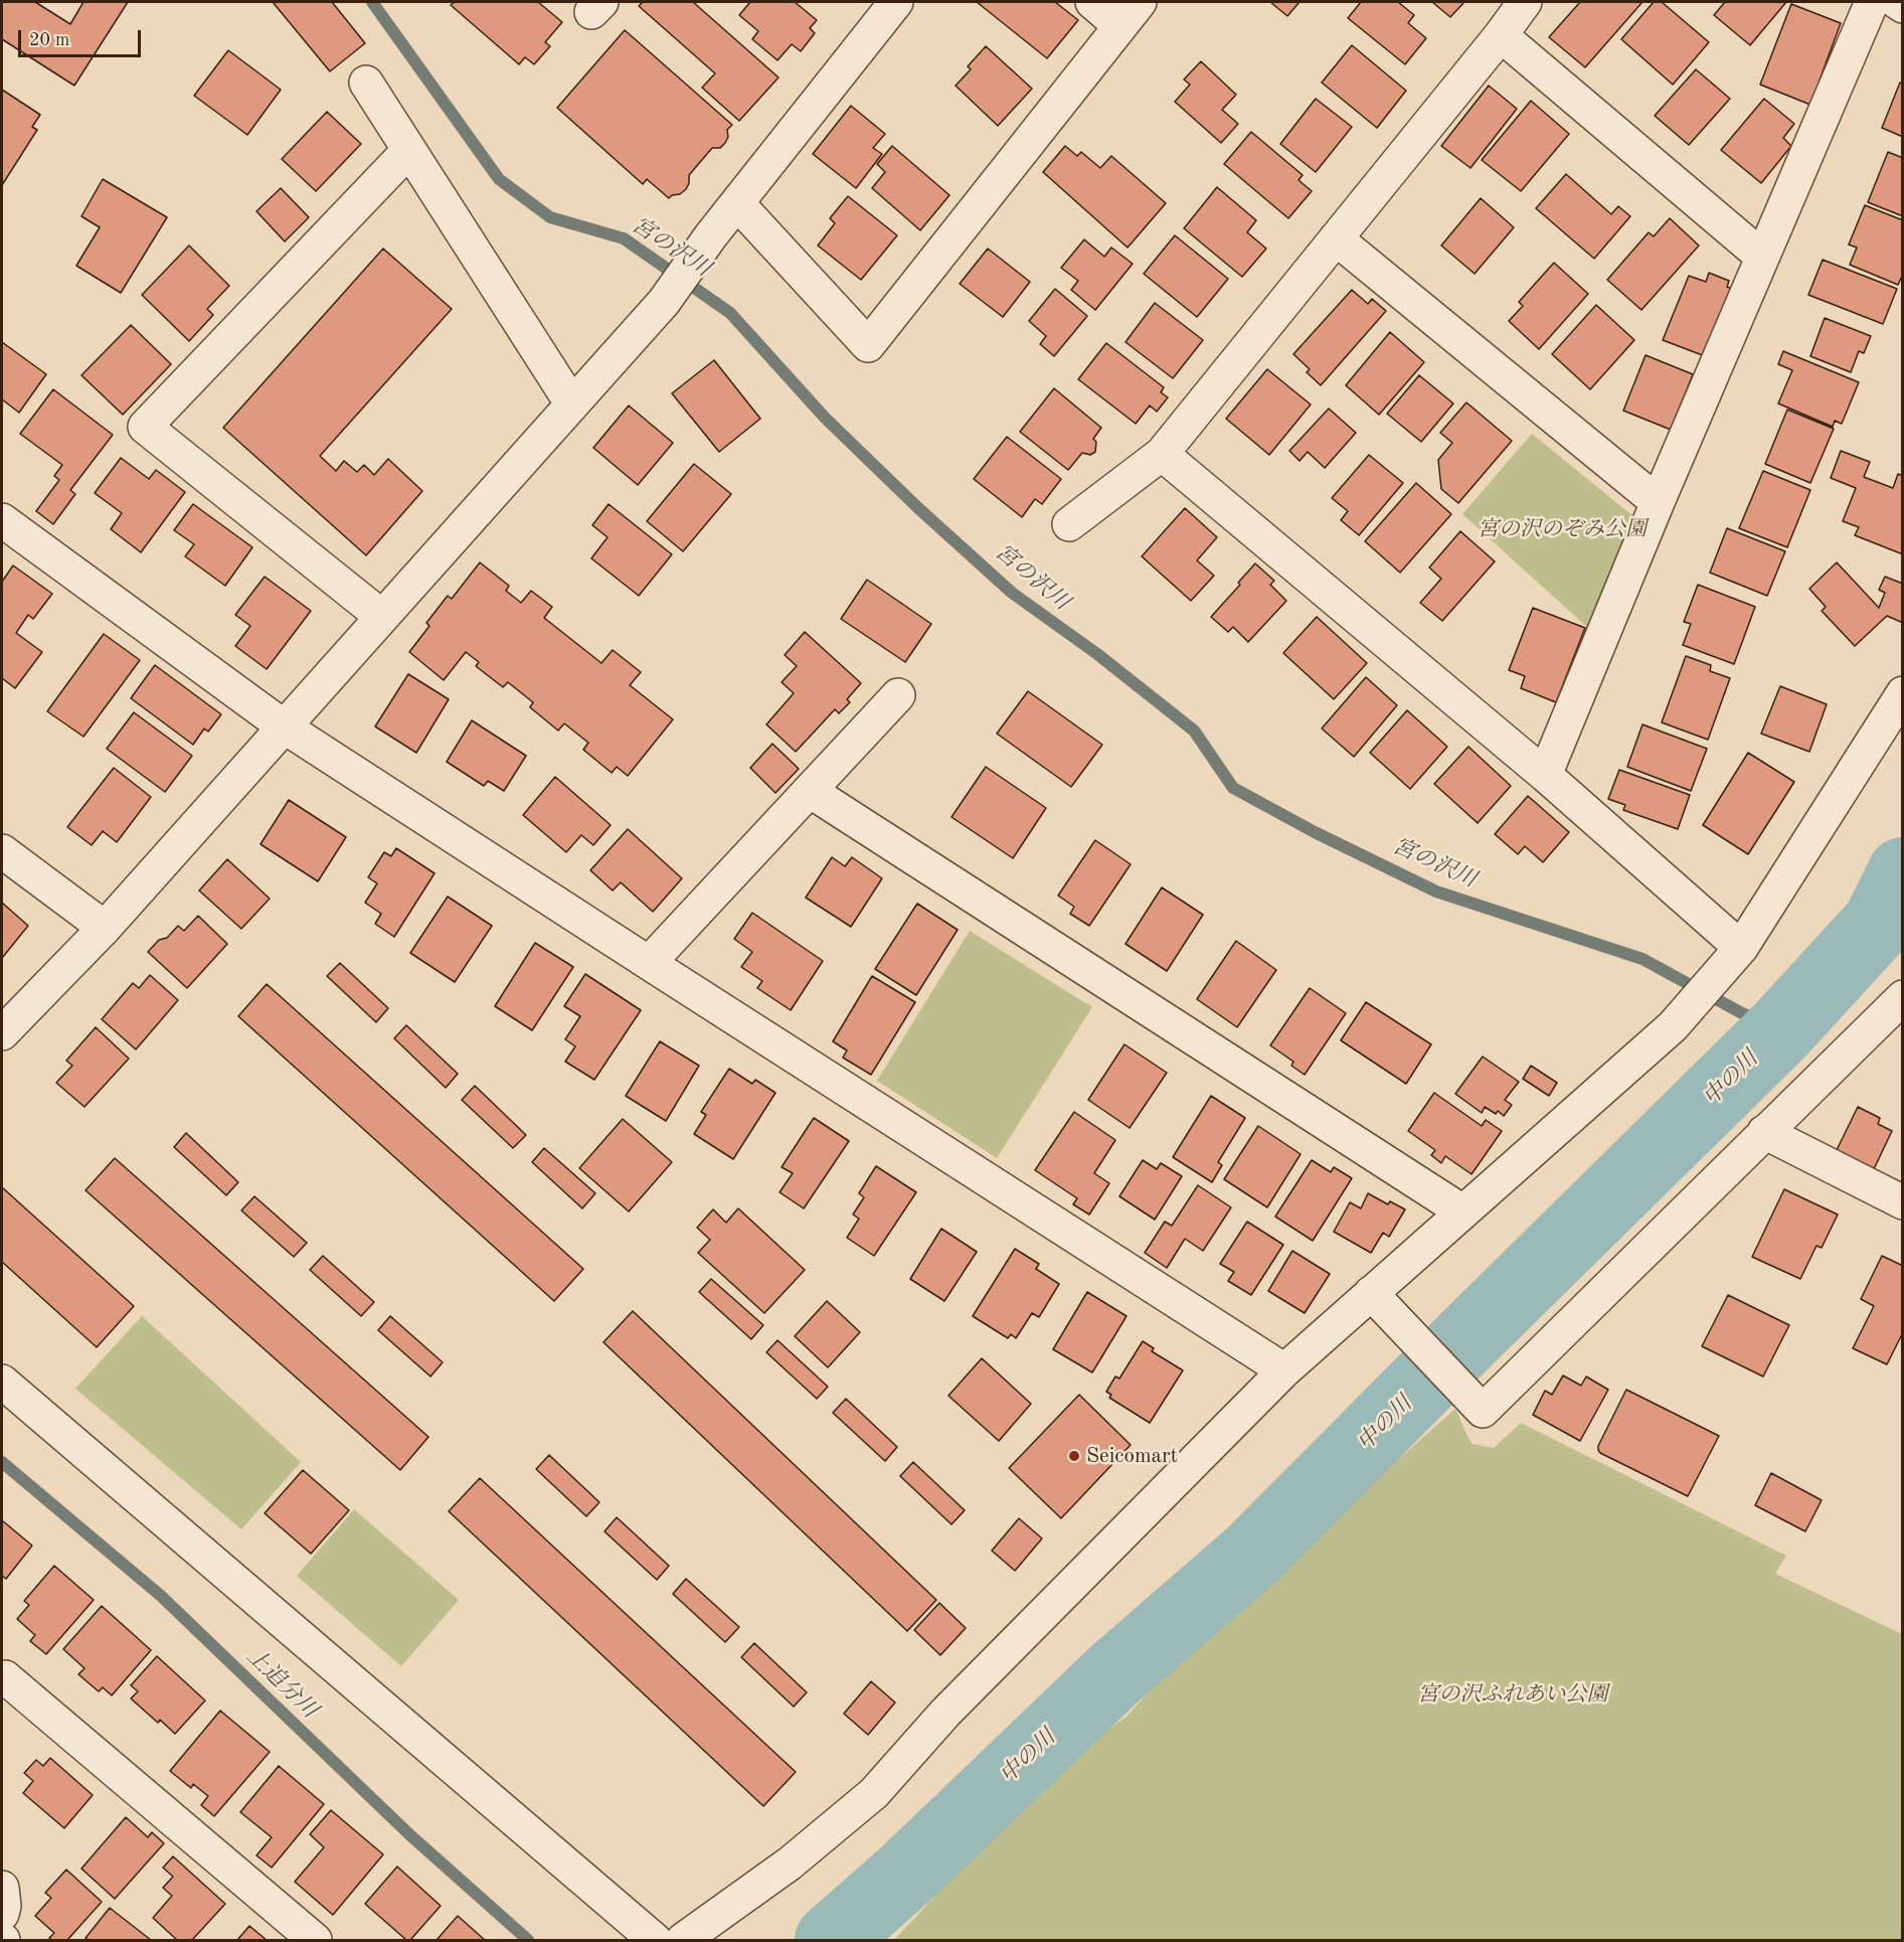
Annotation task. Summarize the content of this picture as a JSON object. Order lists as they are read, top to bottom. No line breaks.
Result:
{"water":["宮の沢川","中の川","上追分川"],"parks":["宮の沢のぞみ公園","宮の沢ふれあい公園"],"places":["Seicomart"],"scale_bar":"20 m"}
